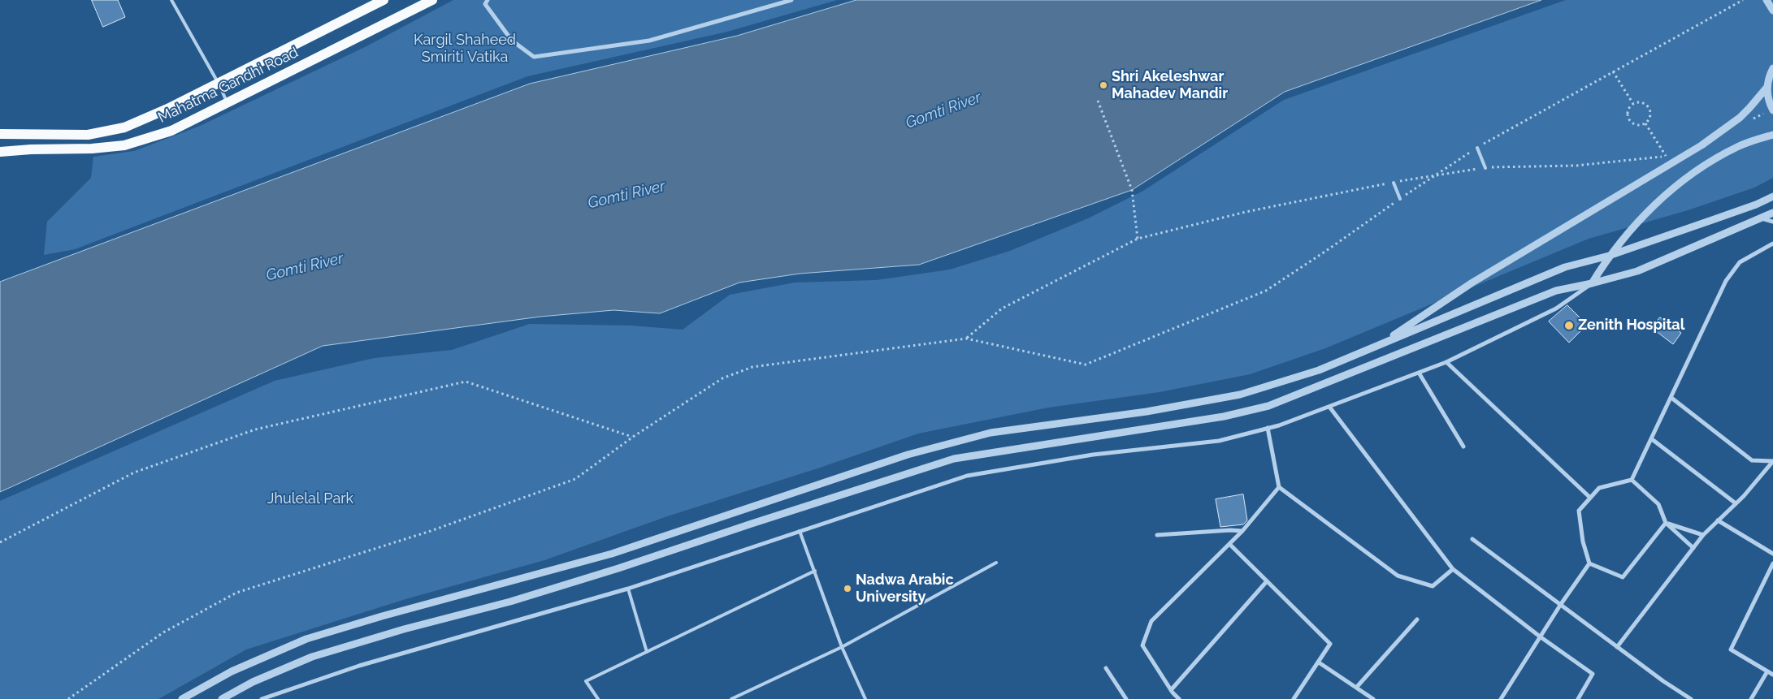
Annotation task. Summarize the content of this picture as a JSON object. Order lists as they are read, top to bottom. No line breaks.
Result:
{"streets":{"main road":["Mahatma Gandhi Road"]},"water":["Gomti River"],"parks":["Kargil Shaheed Smiriti Vatika","Jhulelal Park"],"places":["Shri Akeleshwar Mahadev Mandir","Zenith Hospital","Nadwa Arabic University"]}
